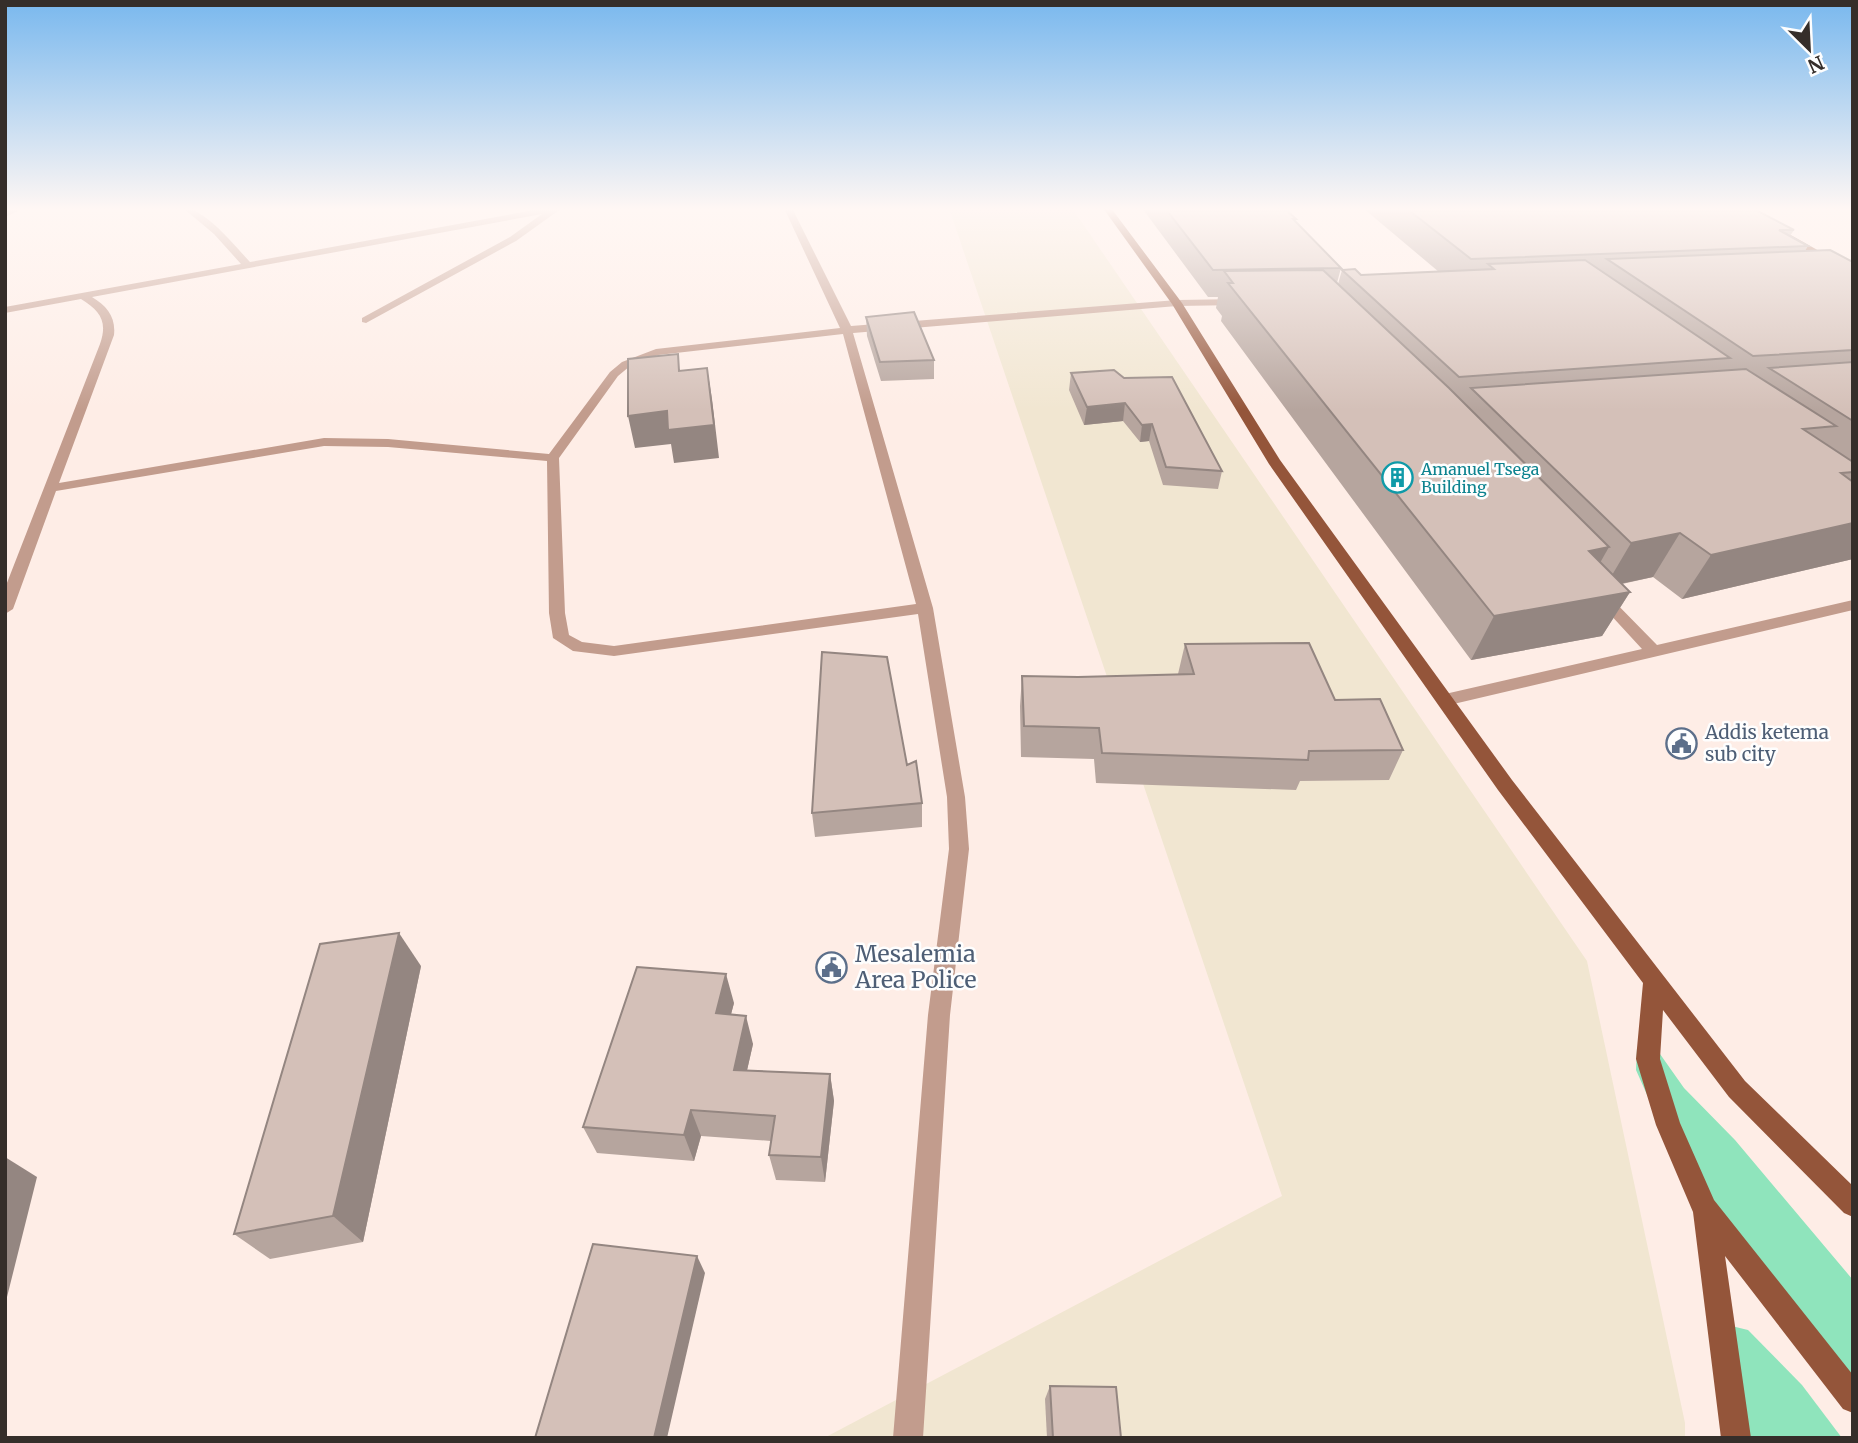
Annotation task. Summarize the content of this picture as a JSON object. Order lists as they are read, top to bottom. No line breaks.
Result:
{"places":{"building":["Amanuel Tsega Building"],"public building":["Addis ketema sub city","Mesalemia Area Police"]},"north":"bottom right"}
